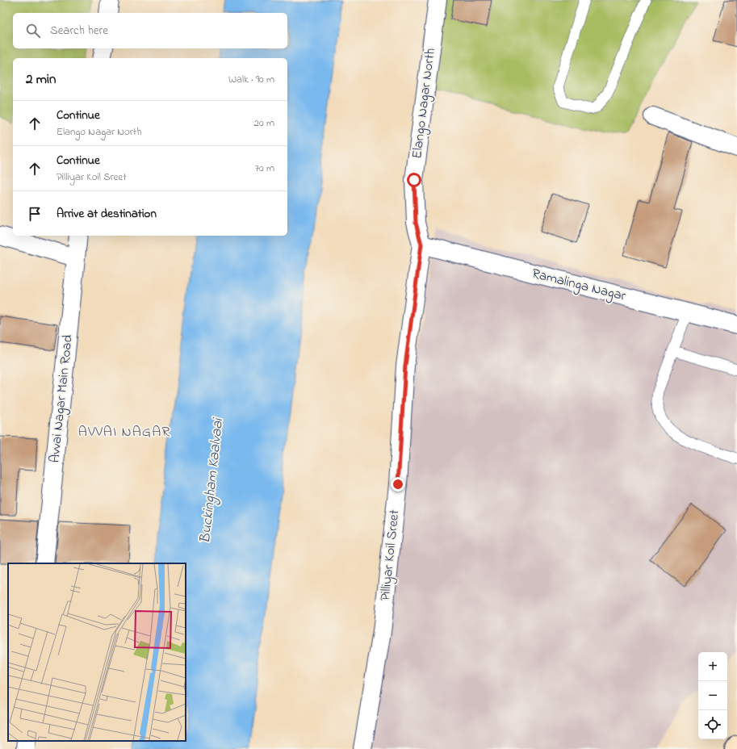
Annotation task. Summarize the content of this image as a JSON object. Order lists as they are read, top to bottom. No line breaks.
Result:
{"streets":{"street":["Elango Nagar North","Ramalinga Nagar","Avvai Nagar Main Road","Pilliyar Koil Sreet"]},"crossings":[["Elango Nagar North","Ramalinga Nagar"],["Elango Nagar North","Pilliyar Koil Sreet"],["Ramalinga Nagar","Pilliyar Koil Sreet"]],"districts":["AVVAI NAGAR"],"water":["Buckingham Kaalvaai"],"page":{"search":"Search here","heading":["2 min","Walk · 90 m"],"list":[["Continue","Elango Nagar North","20 m"],["Continue","Pilliyar Koil Sreet","70 m"],"Arrive at destination"],"map_buttons":["+","−"]}}
